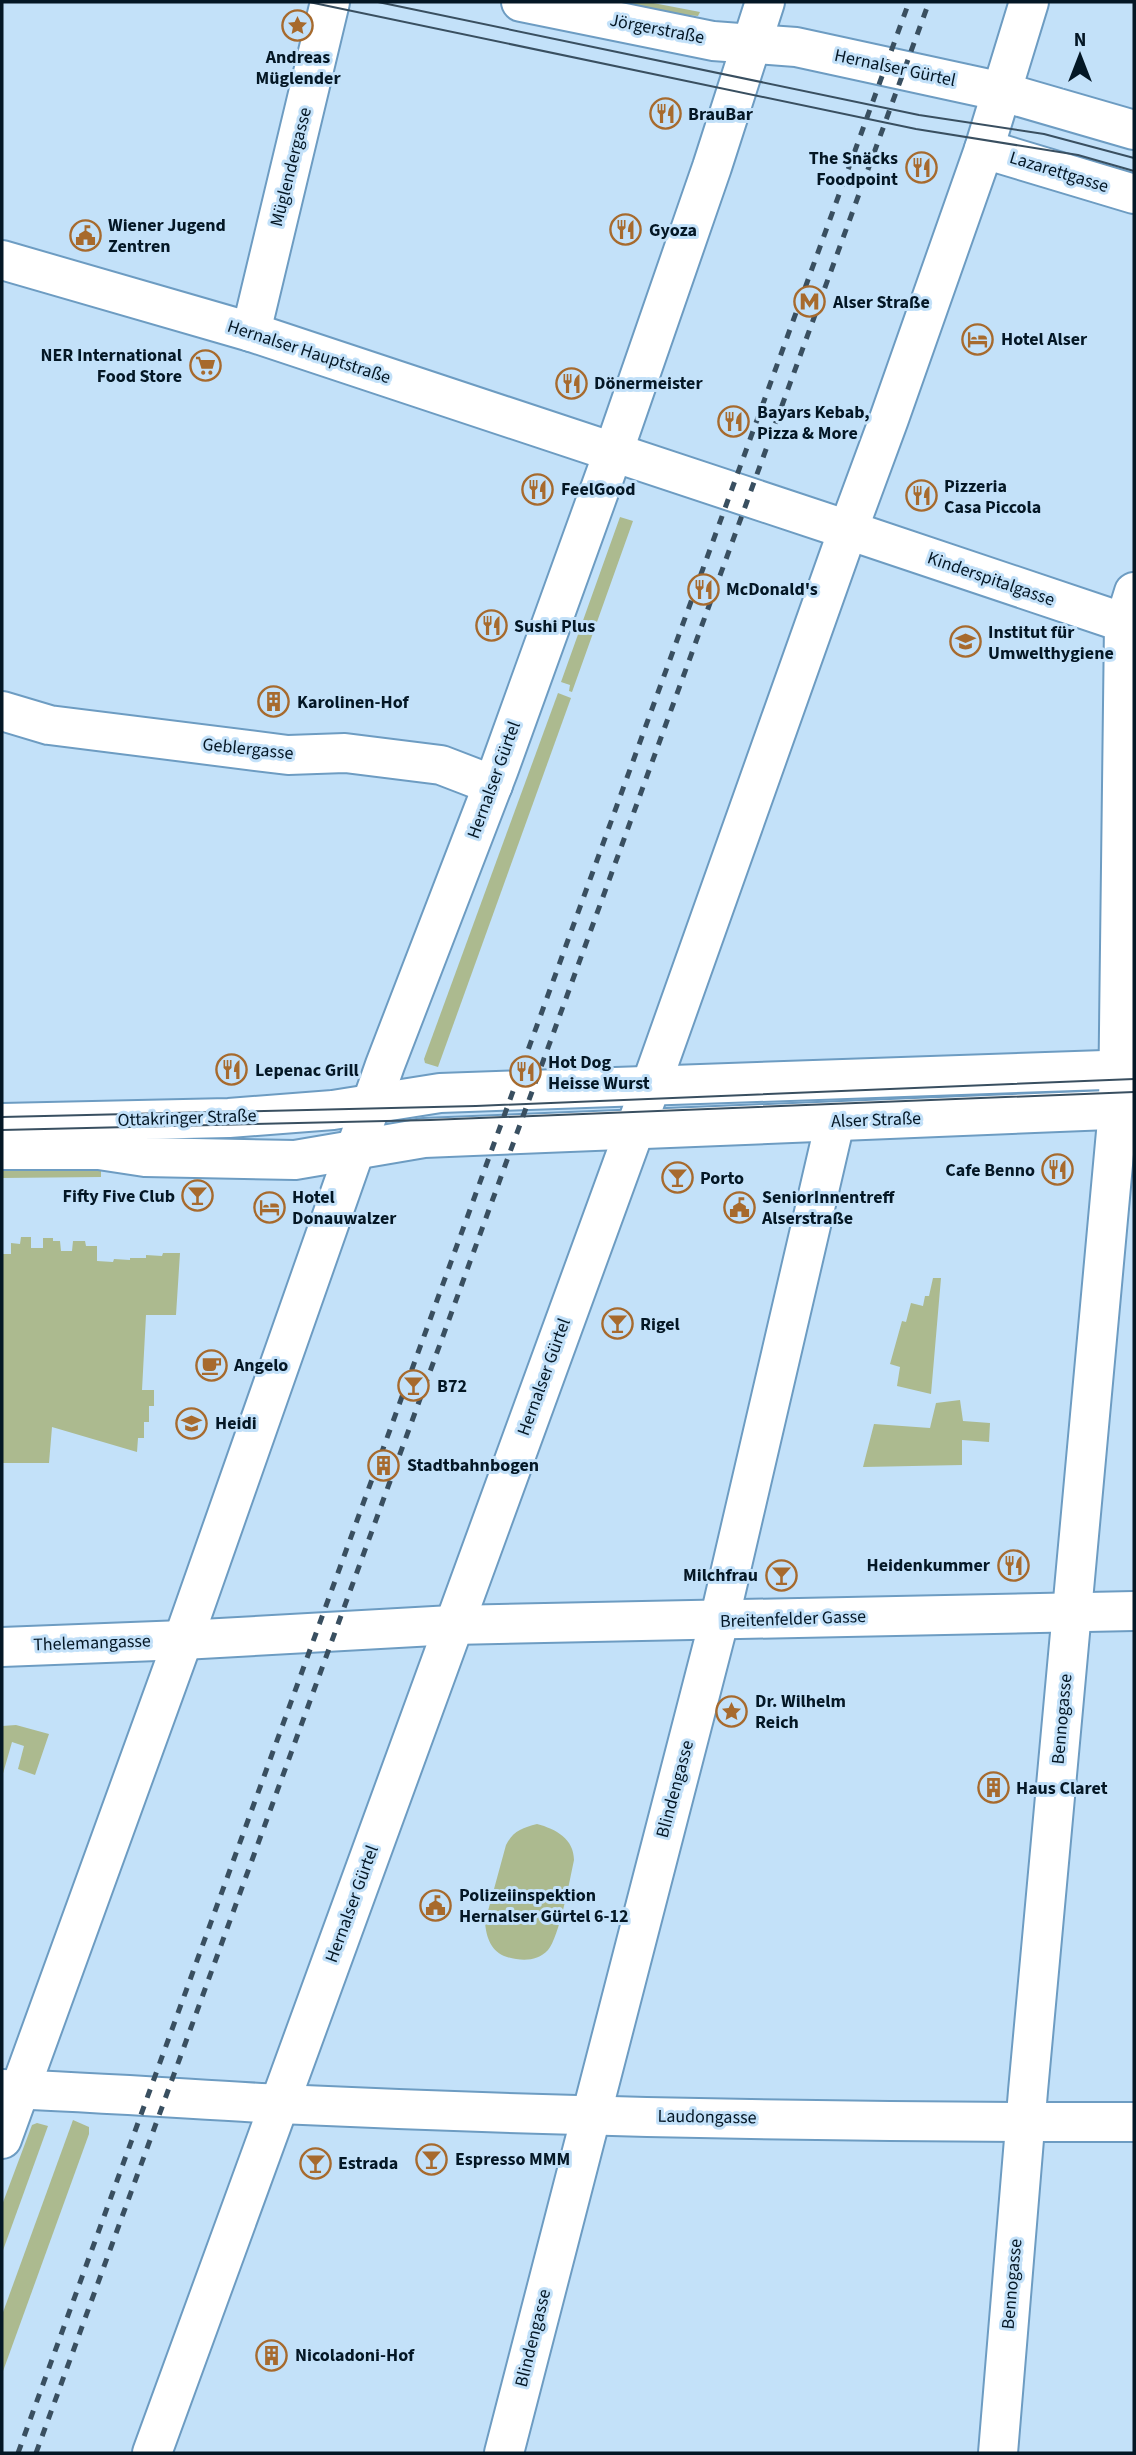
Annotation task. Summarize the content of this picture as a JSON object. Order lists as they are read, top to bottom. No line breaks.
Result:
{"streets":{"main road":["Jörgerstraße","Hernalser Gürtel","Müglendergasse","Lazarettgasse","Hernalser Hauptstraße","Kinderspitalgasse","Geblergasse","Ottakringer Straße","Alser Straße","Breitenfelder Gasse","Thelemangasse","Bennogasse","Blindengasse","Laudongasse"]},"crossings":[["Jörgerstraße","Hernalser Gürtel"],["Hernalser Gürtel","Lazarettgasse"],["Hernalser Gürtel","Hernalser Hauptstraße"],["Hernalser Gürtel","Kinderspitalgasse"],["Hernalser Gürtel","Geblergasse"],["Hernalser Gürtel","Ottakringer Straße"],["Hernalser Gürtel","Alser Straße"],["Hernalser Gürtel","Breitenfelder Gasse"],["Hernalser Gürtel","Thelemangasse"],["Hernalser Gürtel","Laudongasse"],["Müglendergasse","Hernalser Hauptstraße"],["Alser Straße","Bennogasse"],["Alser Straße","Blindengasse"],["Breitenfelder Gasse","Bennogasse"],["Breitenfelder Gasse","Blindengasse"],["Bennogasse","Laudongasse"],["Blindengasse","Laudongasse"]],"places":{"place":["Andreas Müglender","Dr. Wilhelm Reich"],"restaurant":["BrauBar","The Snäcks Foodpoint","Gyoza","Dönermeister","Bayars Kebab, Pizza & More","FeelGood","Pizzeria Casa Piccola","McDonald's","Sushi Plus","Lepenac Grill","Hot Dog Heisse Wurst","Cafe Benno","Heidenkummer"],"public building":["Wiener Jugend Zentren","SeniorInnentreff Alserstraße","Polizeiinspektion Hernalser Gürtel 6-12"],"metro station":["Alser Straße"],"hotel":["Hotel Alser","Hotel Donauwalzer"],"supermarket":["NER International Food Store"],"school or university":["Institut für Umwelthygiene","Heidi"],"building":["Karolinen-Hof","Stadtbahnbogen","Haus Claret","Nicoladoni-Hof"],"bar":["Porto","Fifty Five Club","Rigel","B72","Milchfrau","Espresso MMM","Estrada"],"cafe":["Angelo"]},"north":"top"}
